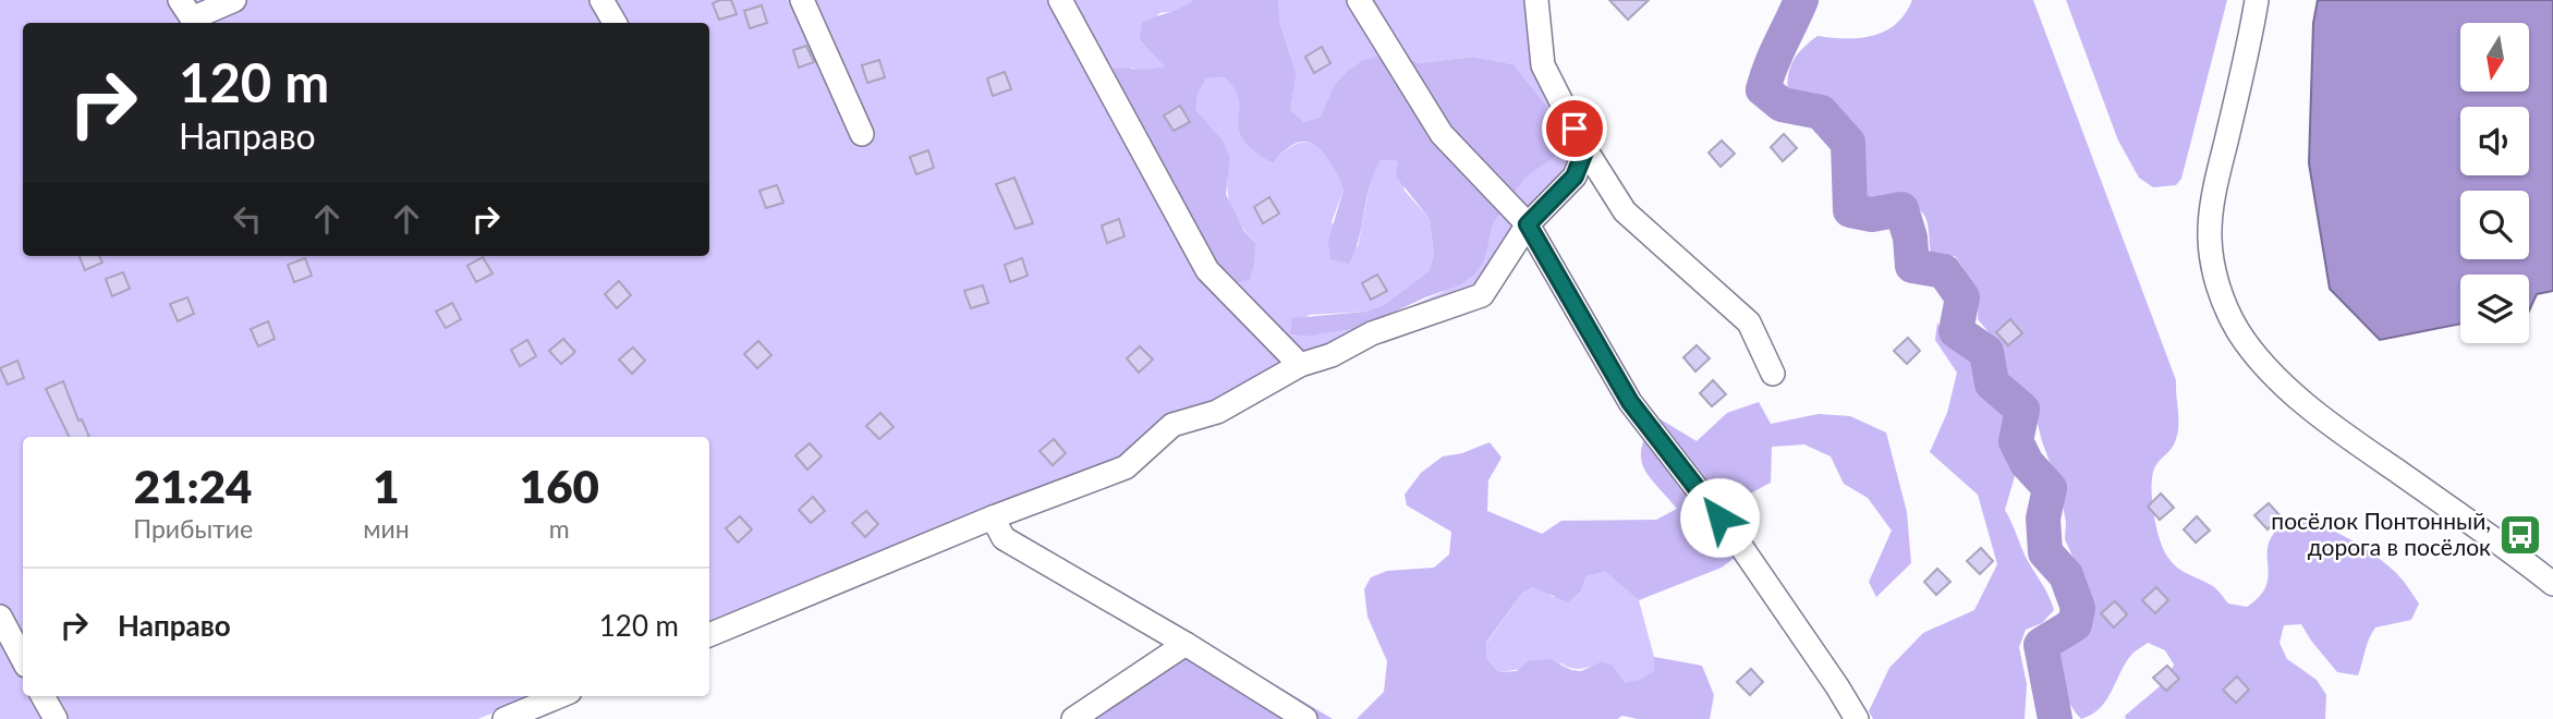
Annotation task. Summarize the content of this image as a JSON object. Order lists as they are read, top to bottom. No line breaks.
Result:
{"places":{"bus stop":["посёлок Понтонный, дорога в посёлок"]},"north":"bottom","page":{"turn":["120 m","Направо"],"eta":["21:24","Прибытие","1","мин","160","m"],"list":[{"name":"Направо","value":"120 m"}]}}
